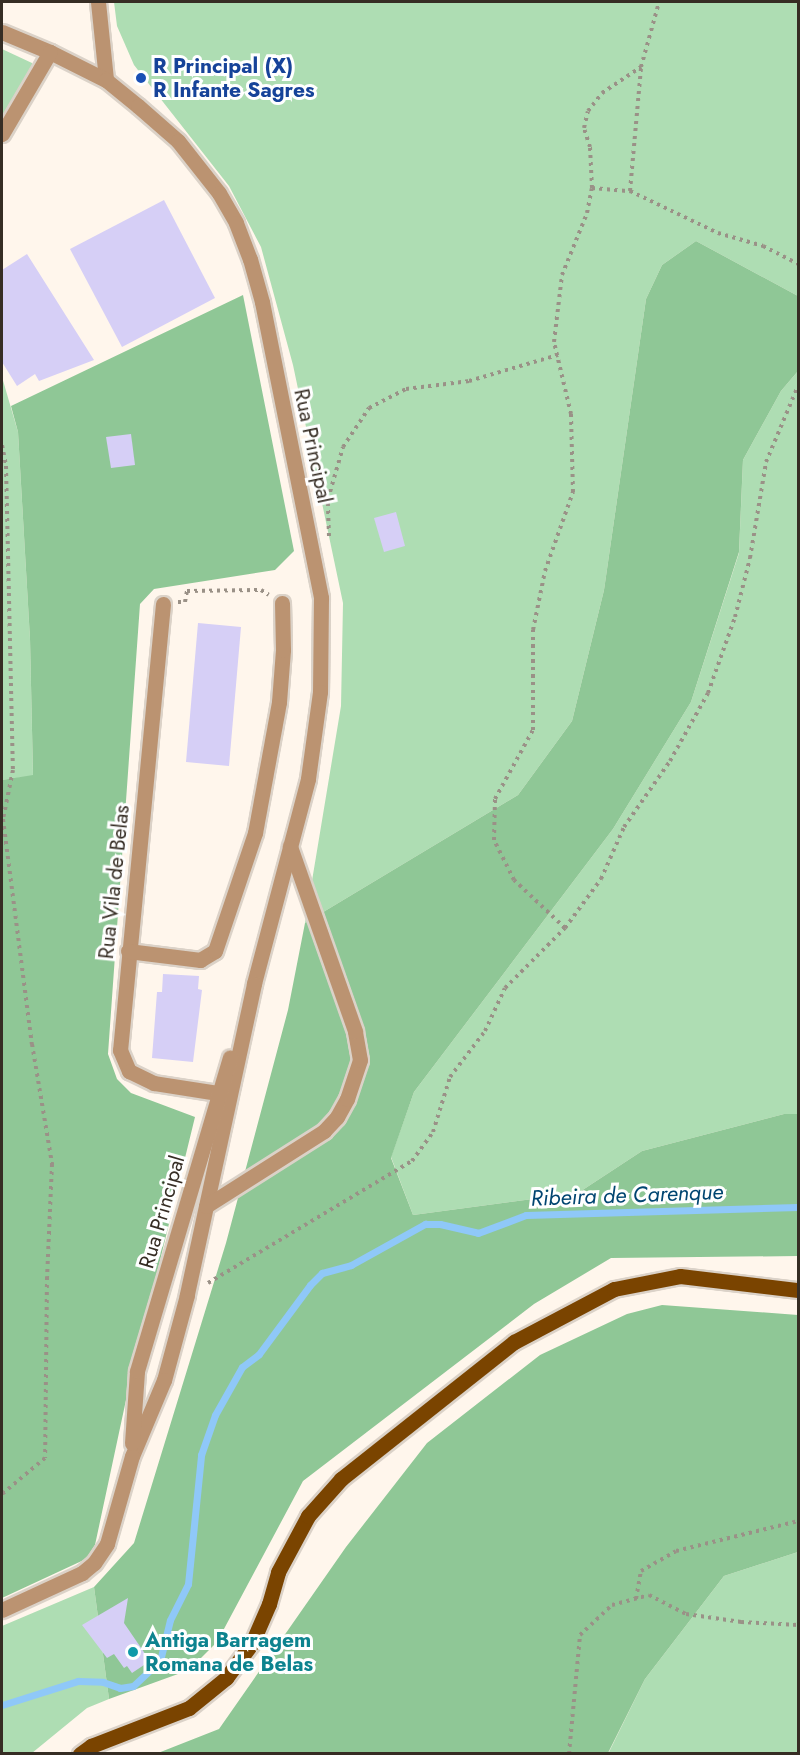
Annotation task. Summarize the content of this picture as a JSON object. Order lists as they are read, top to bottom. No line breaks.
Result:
{"streets":{"street":["Rua Principal","Rua Vila de Belas"]},"crossings":[["Rua Principal","Rua Vila de Belas"]],"water":["Ribeira de Carenque"],"places":["R Principal (X) R Infante Sagres","Antiga Barragem Romana de Belas"]}
